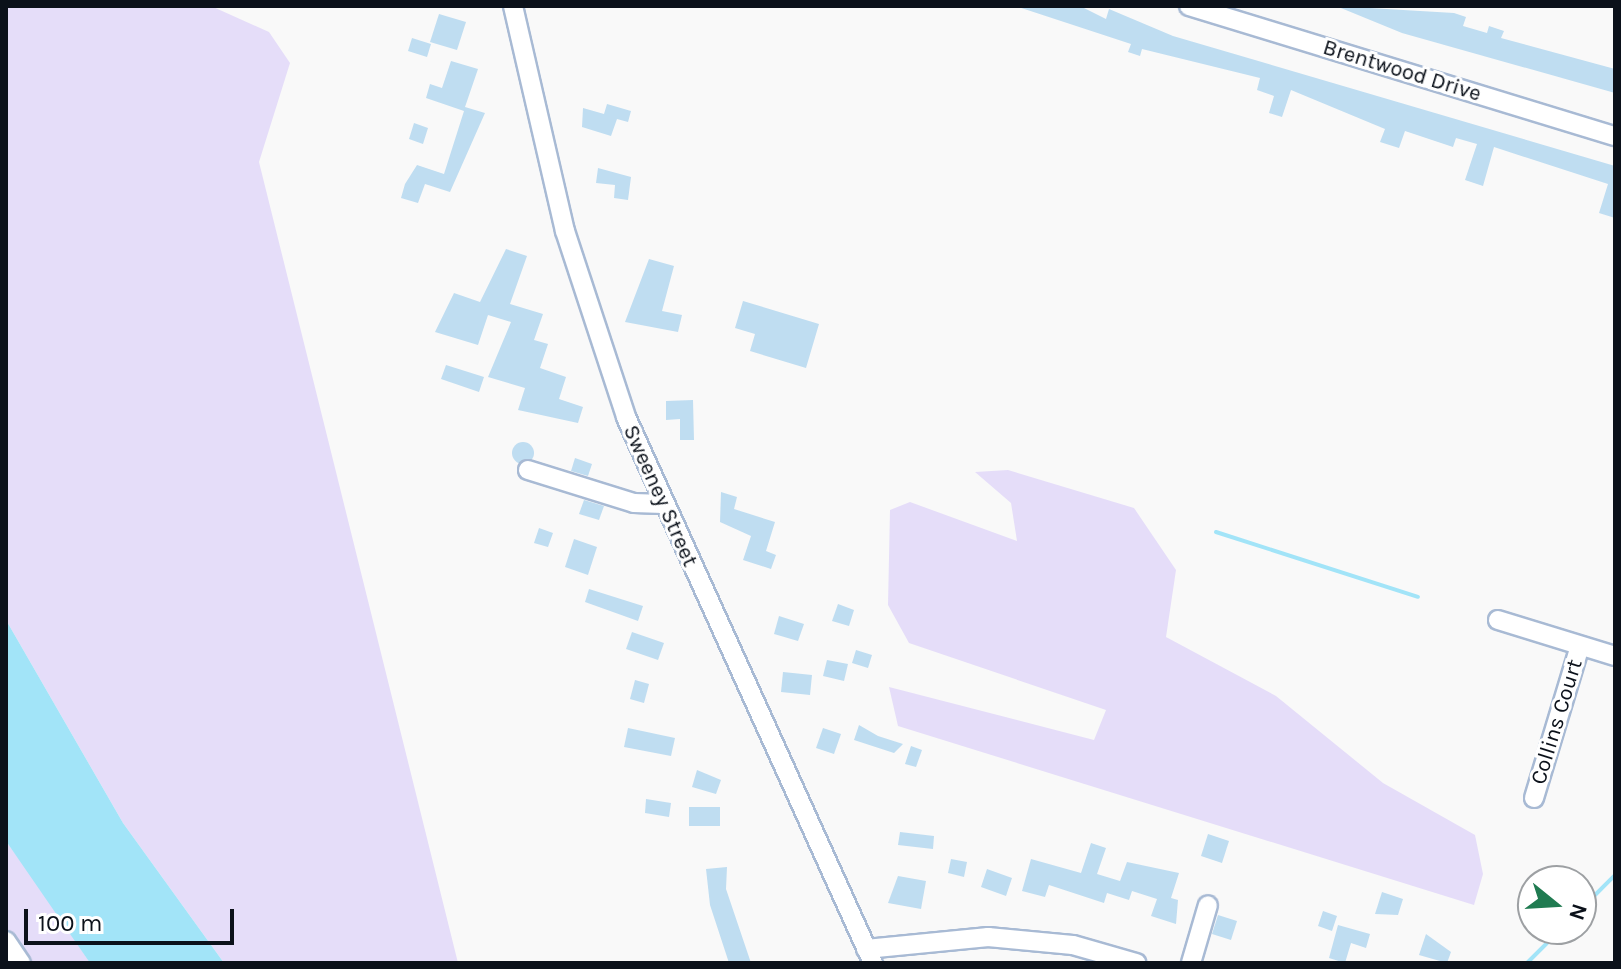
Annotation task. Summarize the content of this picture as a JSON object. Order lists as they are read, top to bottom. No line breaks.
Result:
{"streets":{"street":["Brentwood Drive","Sweeney Street","Collins Court"]},"scale_bar":"100 m","north":"right"}
